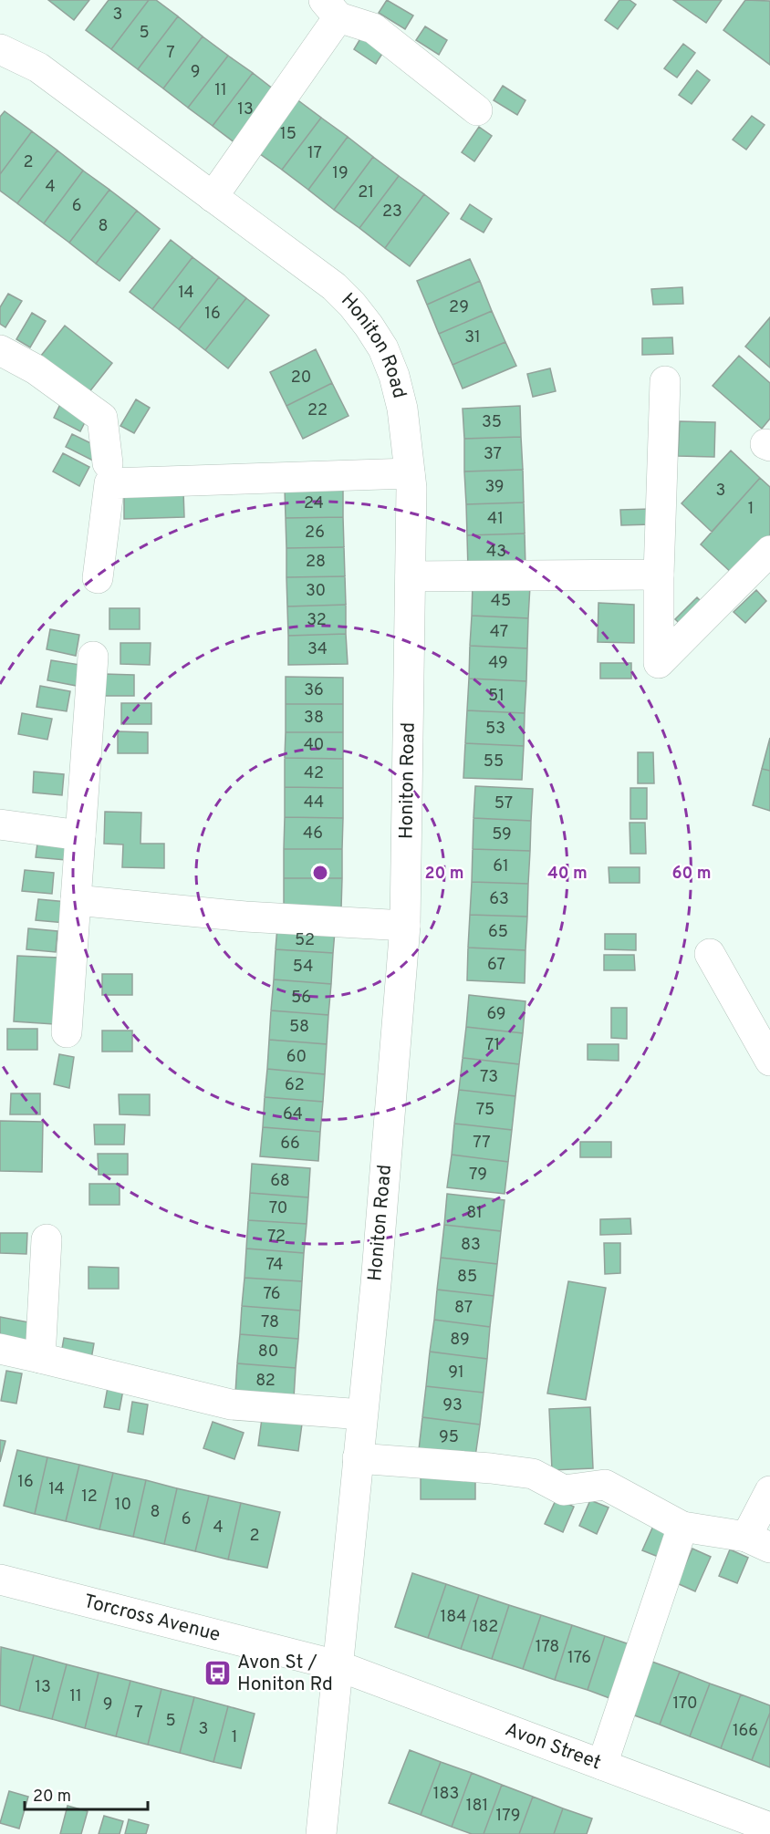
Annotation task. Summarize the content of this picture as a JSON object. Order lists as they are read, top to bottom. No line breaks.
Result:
{"streets":{"street":["Honiton Road","Torcross Avenue","Avon Street"]},"crossings":[["Honiton Road","Torcross Avenue"],["Honiton Road","Avon Street"],["Torcross Avenue","Avon Street"]],"places":{"bus stop":["Avon St / Honiton Rd"]},"house_numbers":["3","5","7","9","11","13","15","17","2","19","4","21","6","23","8","14","29","16","31","20","22","35","37","39","3","24","1","41","26","43","28","30","45","32","47","34","49","36","51","38","53","40","55","42","44","57","46","59","61","63","65","52","67","54","56","69","58","71","60","73","62","75","64","77","66","79","68","70","81","72","83","74","85","76","87","78","89","80","91","82","93","95","16","14","12","10","8","6","4","2","184","182","178","176","13","11","170","9","7","5","3","166","1","183","181","179"],"scale_bar":"20 m","rings":["20 m","40 m","60 m"]}
